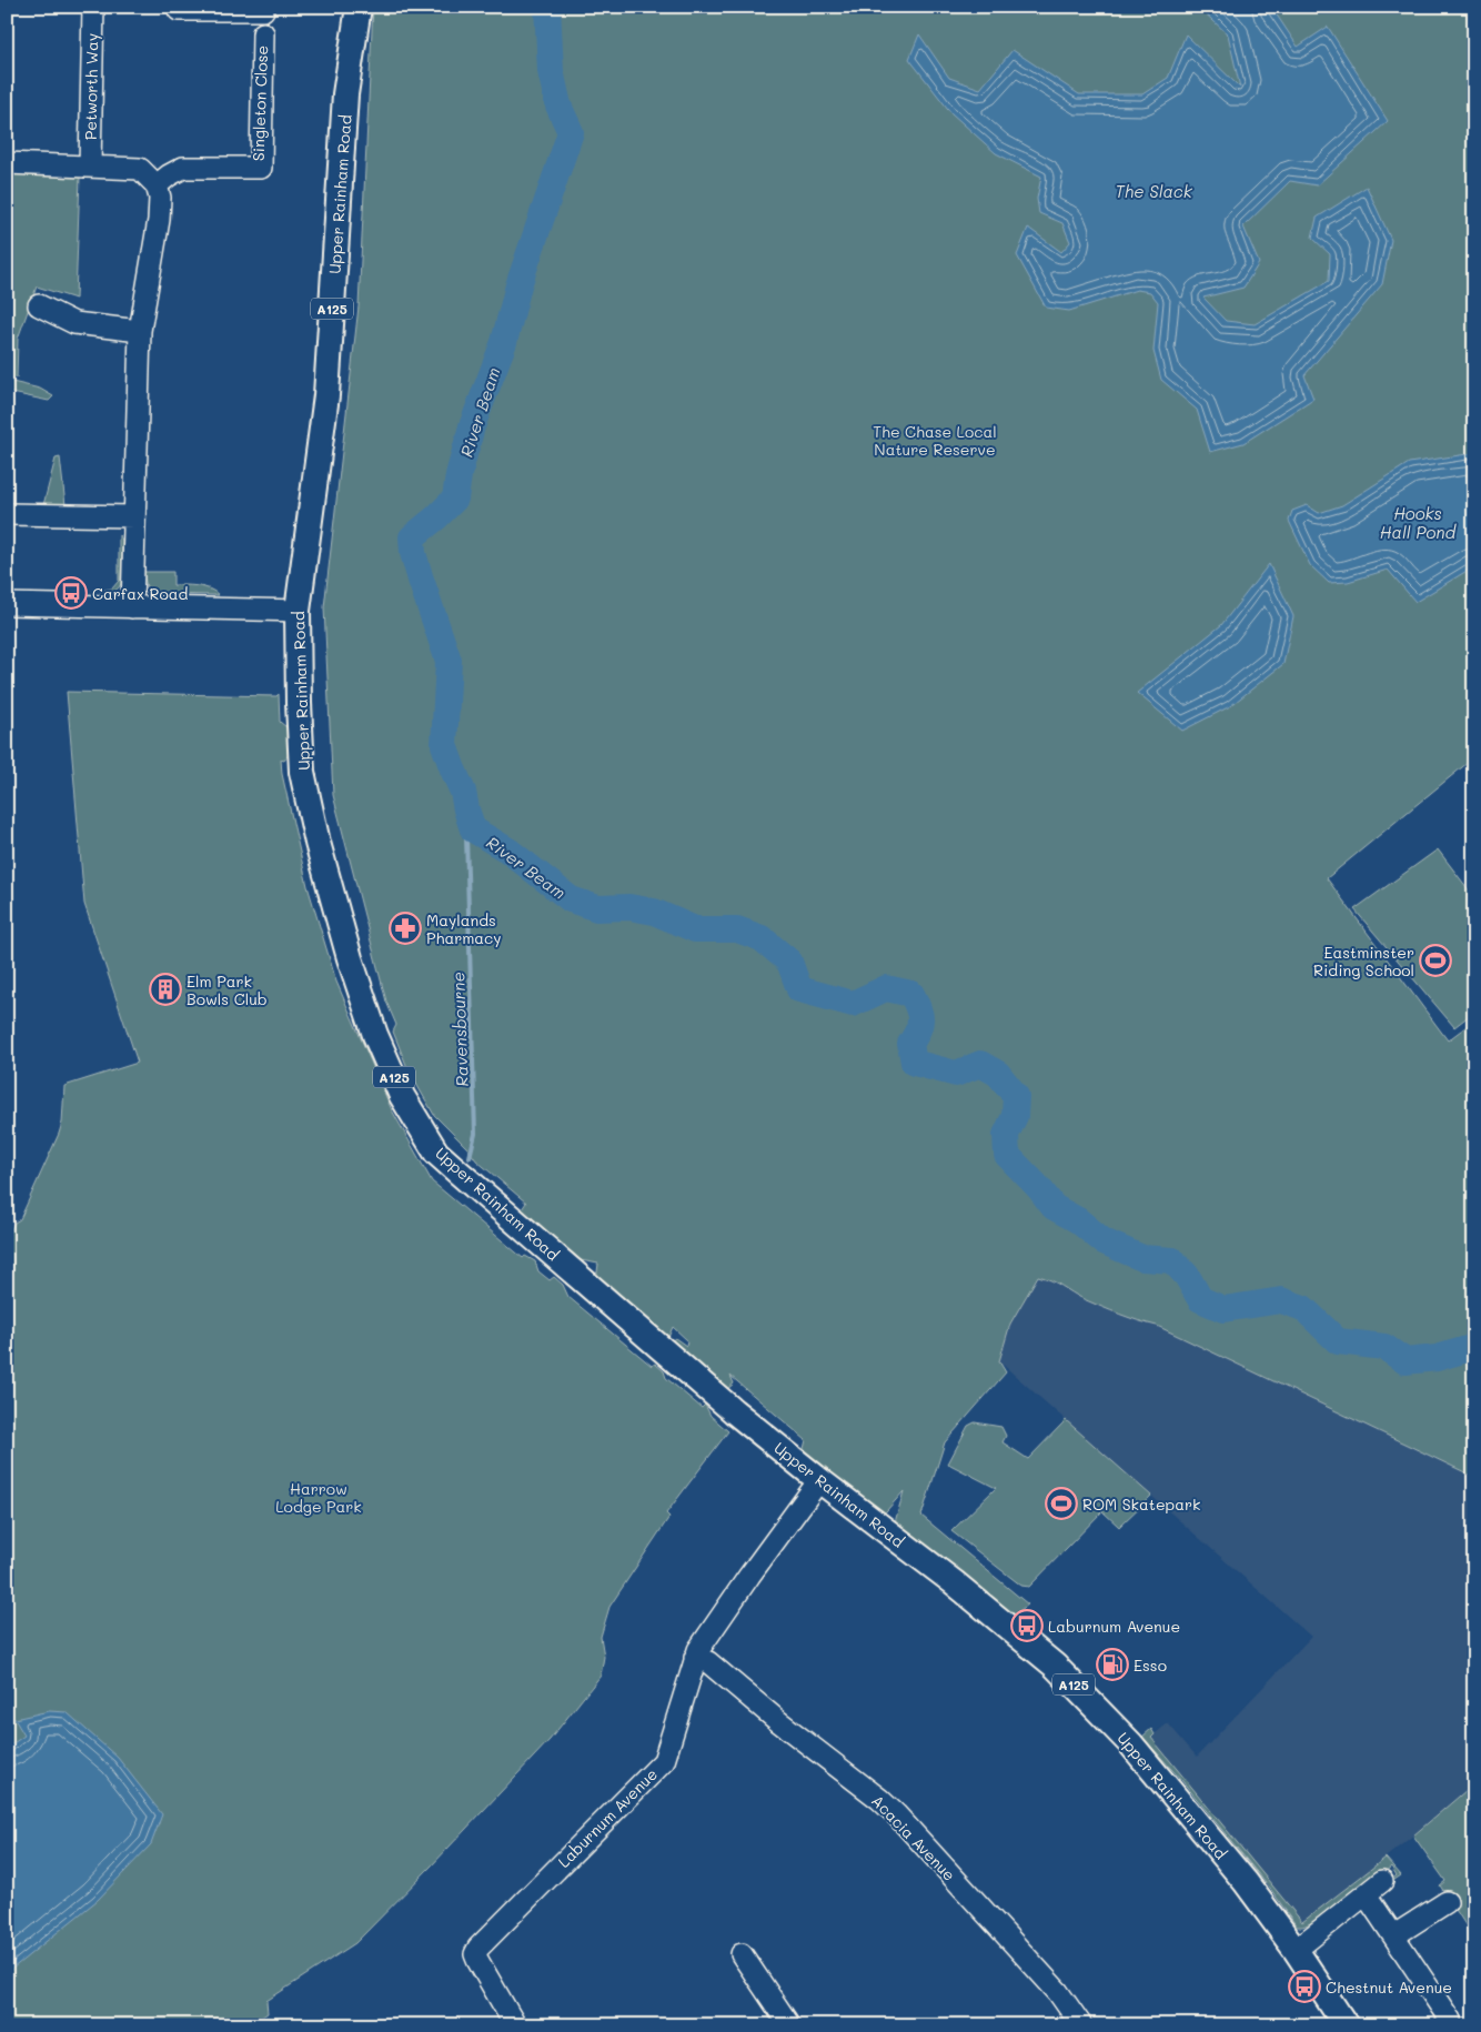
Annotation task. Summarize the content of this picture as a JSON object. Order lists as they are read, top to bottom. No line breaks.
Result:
{"streets":{"main road":["Upper Rainham Road","A125"],"street":["Petworth Way","Singleton Close","Laburnum Avenue","Acacia Avenue"]},"crossings":[["Upper Rainham Road","Laburnum Avenue"],["Laburnum Avenue","Acacia Avenue"]],"water":["The Slack","River Beam","Hooks Hall Pond","Ravensbourne"],"parks":["The Chase Local Nature Reserve","Harrow Lodge Park"],"places":{"bus stop":["Carfax Road","Laburnum Avenue","Chestnut Avenue"],"pharmacy":["Maylands Pharmacy"],"sports":["Eastminster Riding School","ROM Skatepark"],"building":["Elm Park Bowls Club"],"fuel station":["Esso"]}}
